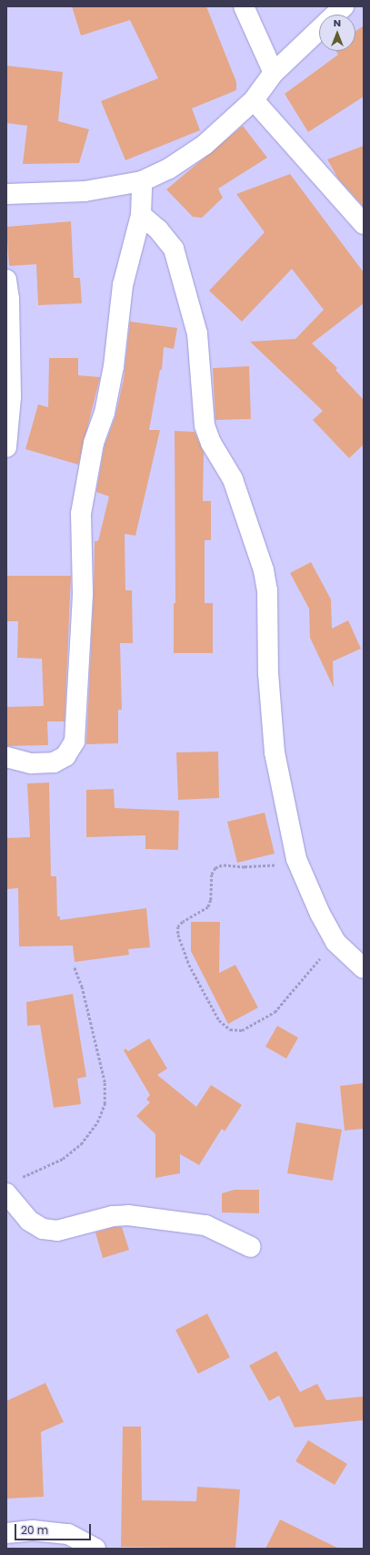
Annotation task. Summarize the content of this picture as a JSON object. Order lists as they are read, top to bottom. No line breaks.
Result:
{"scale_bar":"20 m","north":"top"}
